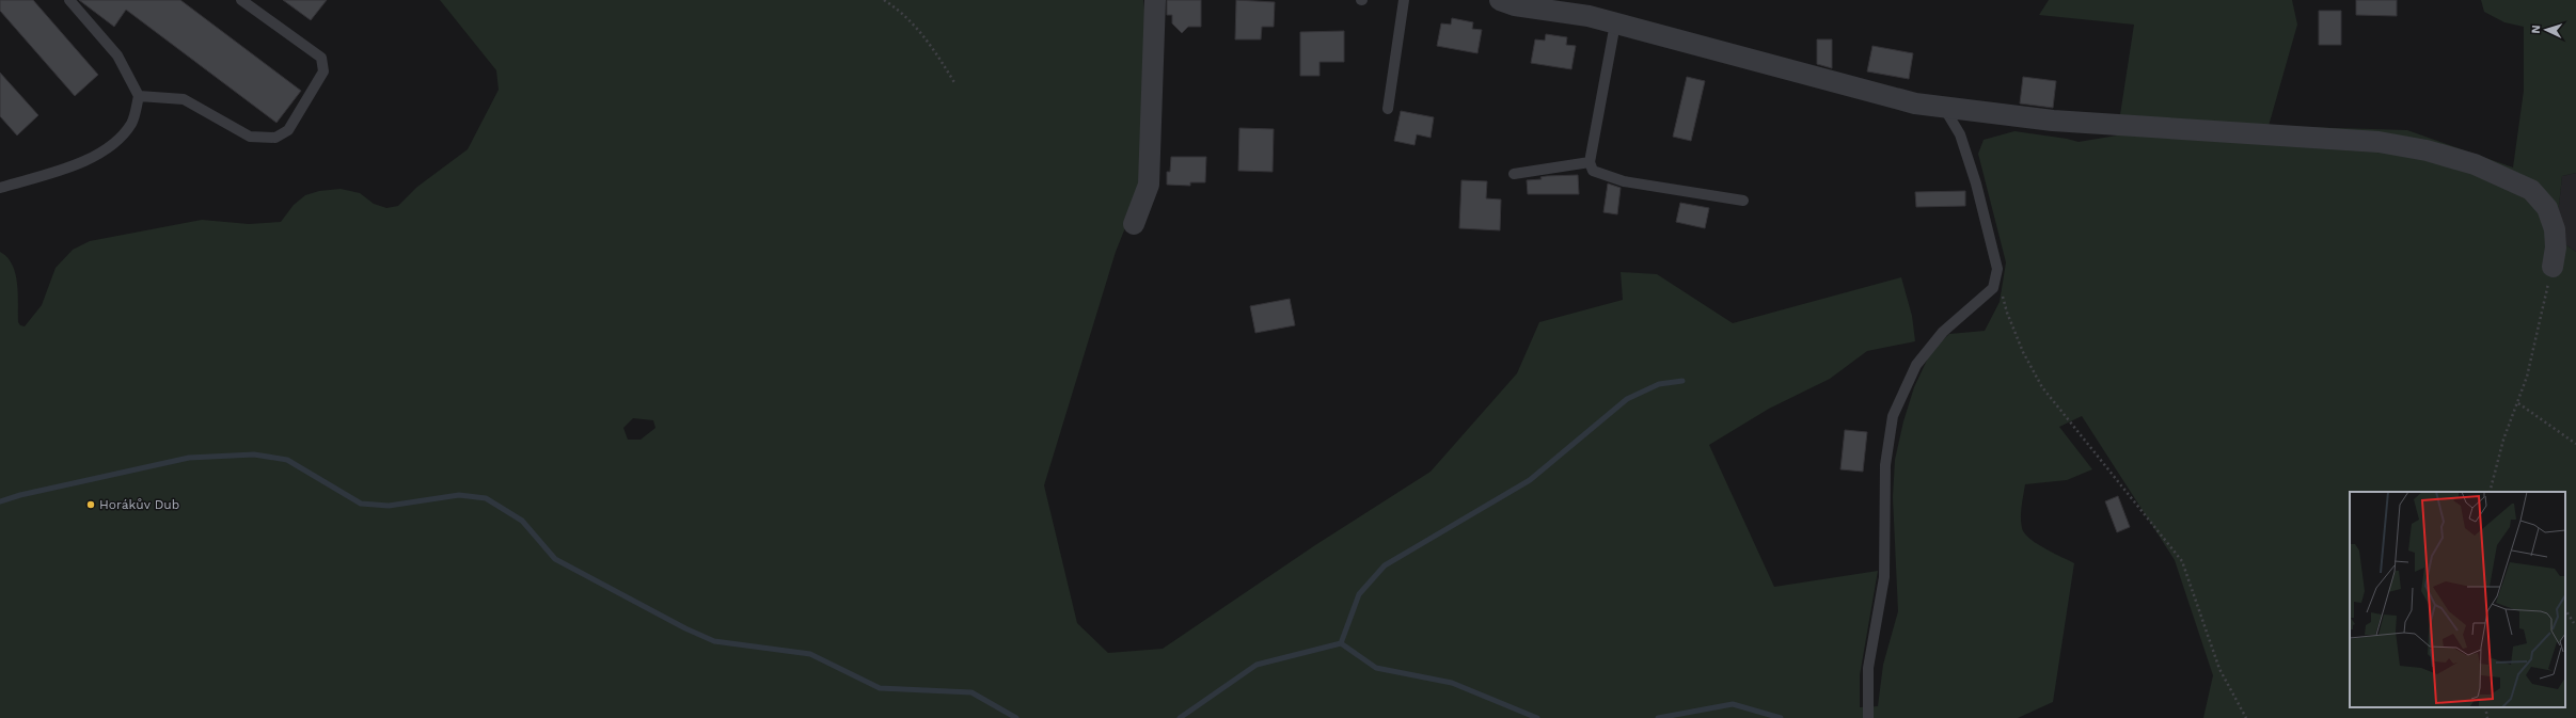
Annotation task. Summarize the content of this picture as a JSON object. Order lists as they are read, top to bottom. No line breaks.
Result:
{"places":["Horákův Dub"],"north":"left"}
